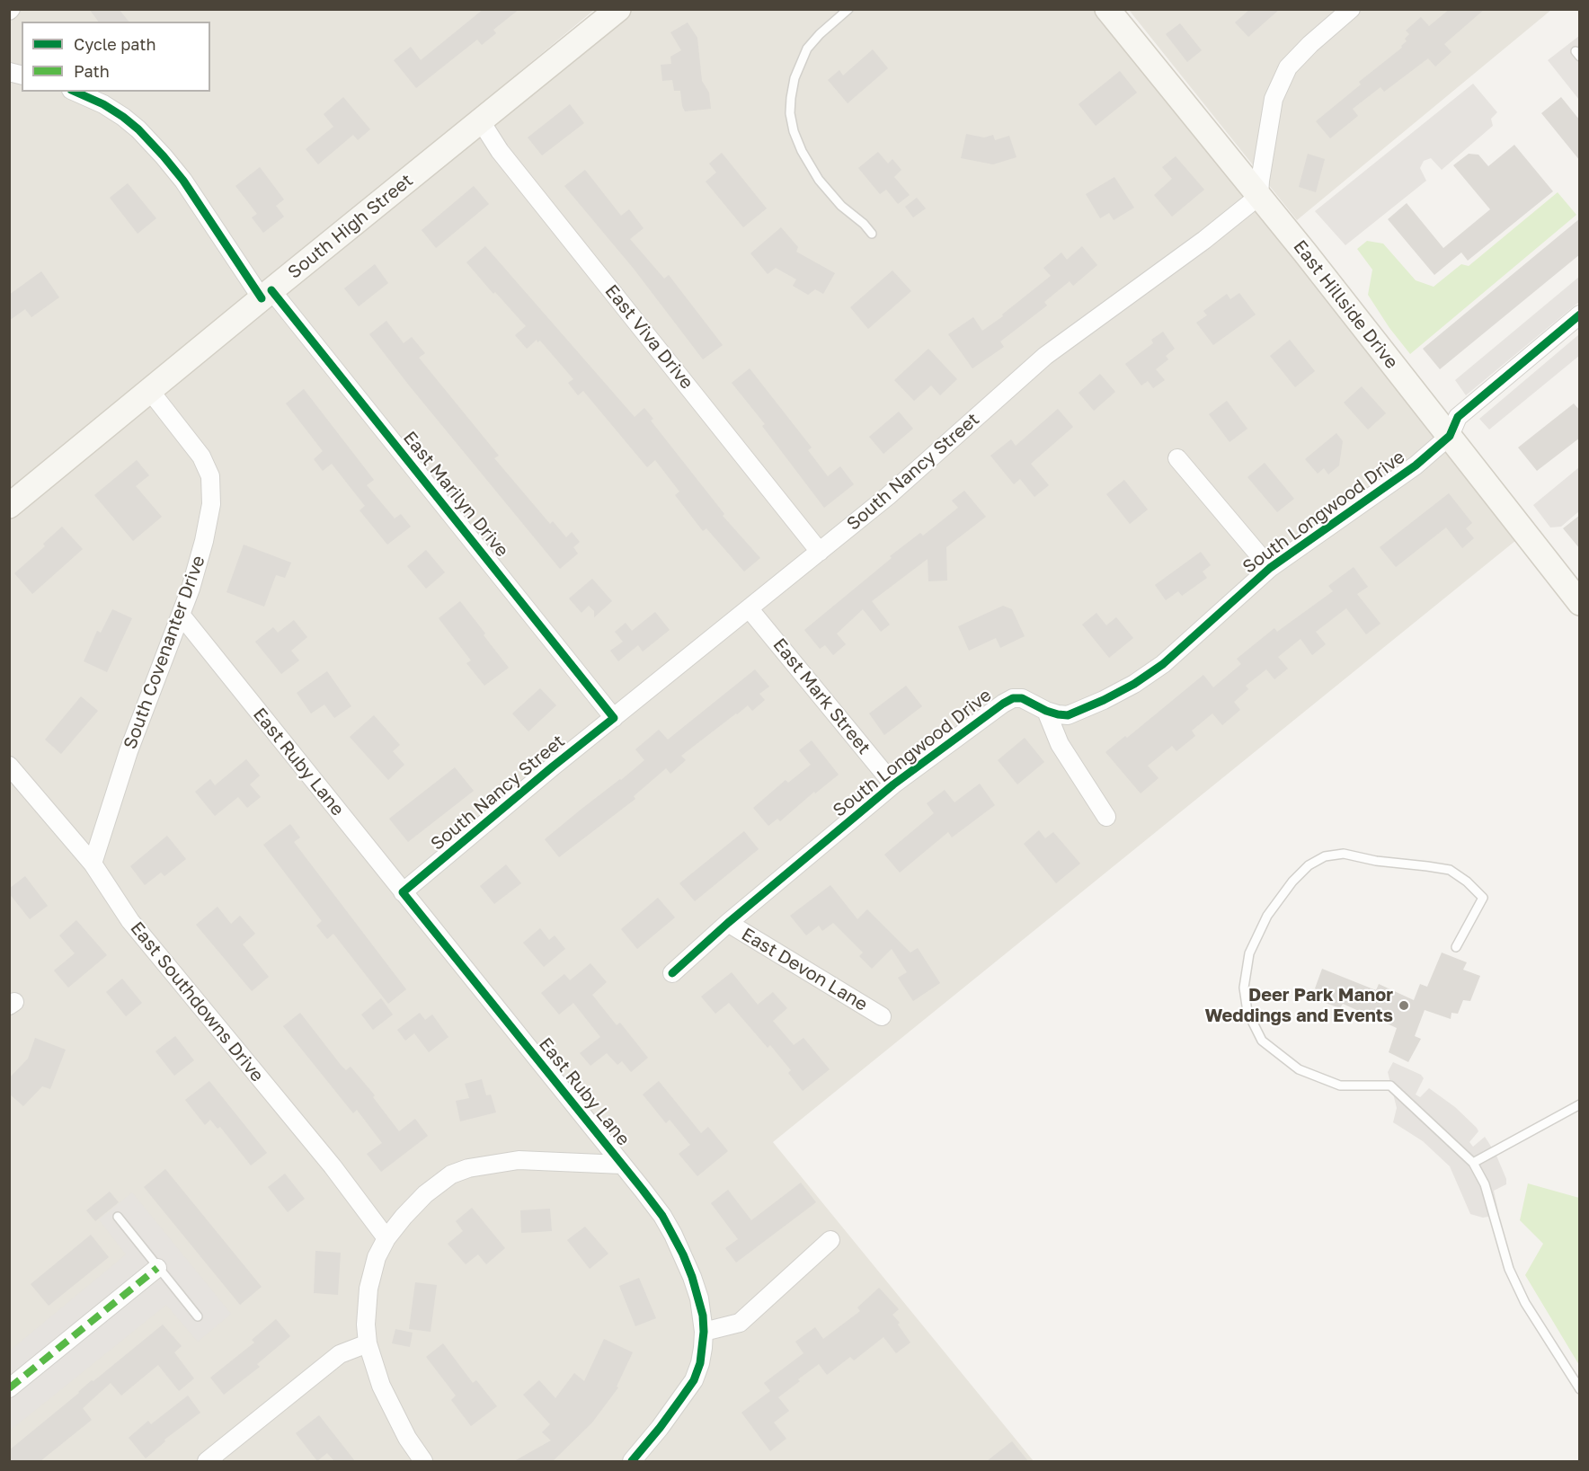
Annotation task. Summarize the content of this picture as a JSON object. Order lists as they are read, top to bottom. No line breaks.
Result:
{"streets":{"street":["South High Street","East Hillside Drive","East Viva Drive","South Nancy Street","East Marilyn Drive","South Longwood Drive","South Covenanter Drive","East Mark Street","East Ruby Lane","East Devon Lane","East Southdowns Drive"]},"crossings":[["South High Street","East Viva Drive"],["South High Street","East Marilyn Drive"],["South High Street","South Covenanter Drive"],["East Hillside Drive","South Nancy Street"],["East Hillside Drive","South Longwood Drive"],["East Viva Drive","South Nancy Street"],["South Nancy Street","East Marilyn Drive"],["South Nancy Street","East Mark Street"],["South Nancy Street","East Ruby Lane"],["South Longwood Drive","East Mark Street"],["South Longwood Drive","East Devon Lane"],["South Covenanter Drive","East Ruby Lane"],["South Covenanter Drive","East Southdowns Drive"]],"places":["Deer Park Manor Weddings and Events"],"legend":["Cycle path","Path"]}
